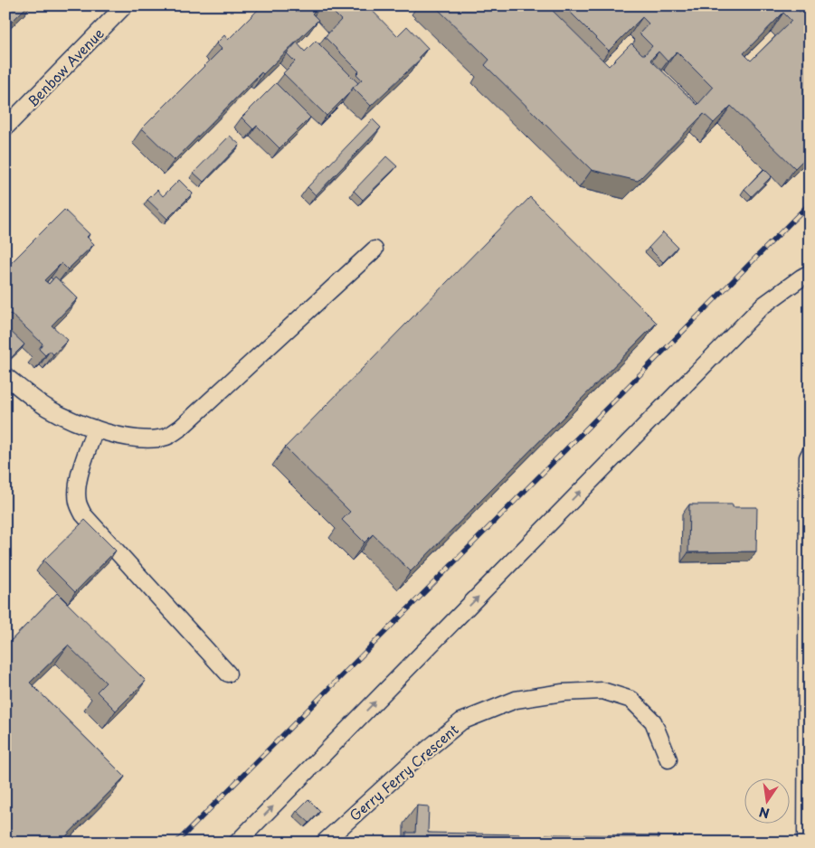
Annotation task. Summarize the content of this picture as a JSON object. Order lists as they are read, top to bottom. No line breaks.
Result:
{"streets":{"lane":["Benbow Avenue","Gerry Ferry Crescent"]},"north":"bottom"}
